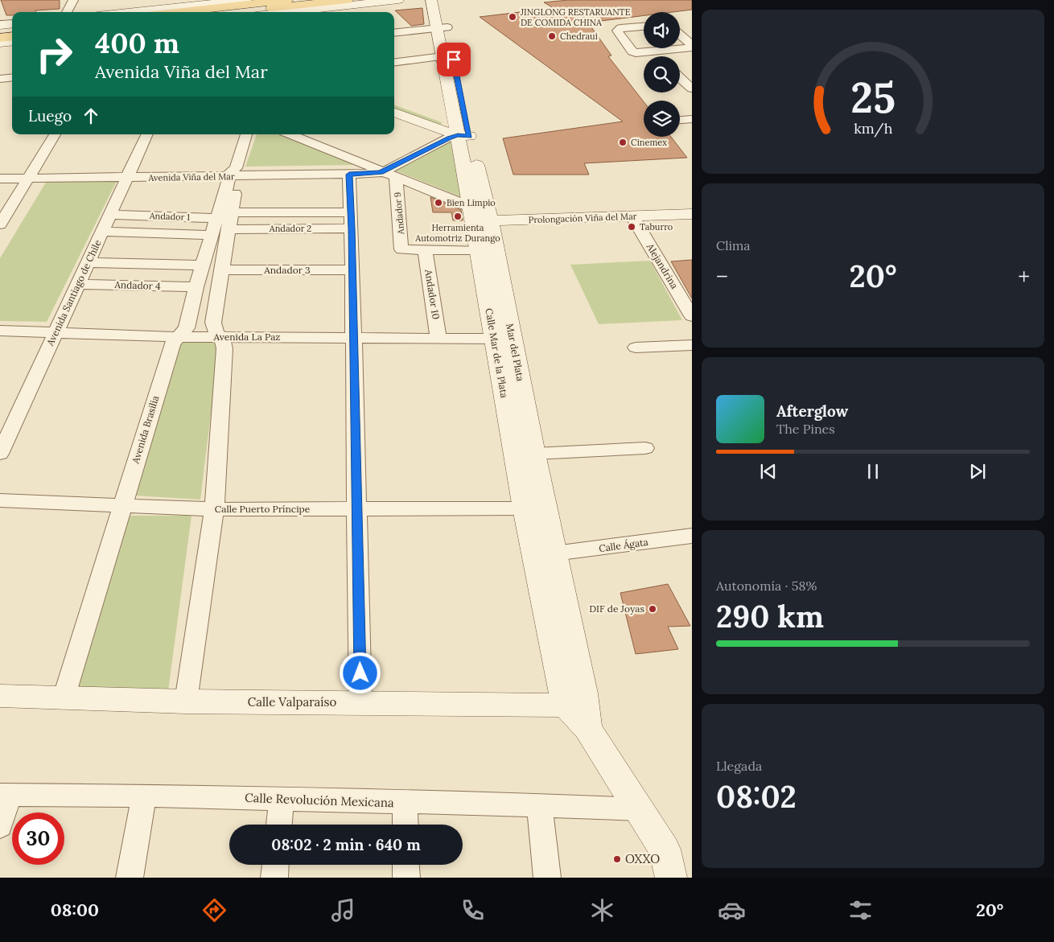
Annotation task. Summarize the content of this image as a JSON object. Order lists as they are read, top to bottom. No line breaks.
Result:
{"streets":{"main road":["Prolongación Viña del Mar","Mar del Plata","Calle Mar de la Plata","Calle Valparaíso"],"street":["Avenida Viña del Mar","Andador 9","Andador 1","Andador 2","Alejandrina","Andador 3","Andador 4","Avenida Santiago de Chile","Andador 10","Avenida La Paz","Avenida Brasilia","Calle Puerto Príncipe","Calle Ágata","Calle Revolución Mexicana"]},"crossings":[["Avenida Viña del Mar","Andador 9"],["Avenida Viña del Mar","Avenida Santiago de Chile"],["Avenida Viña del Mar","Avenida Brasilia"],["Andador 9","Andador 10"],["Andador 1","Andador 2"],["Andador 1","Avenida Santiago de Chile"],["Andador 1","Avenida Brasilia"],["Prolongación Viña del Mar","Alejandrina"],["Prolongación Viña del Mar","Mar del Plata"],["Prolongación Viña del Mar","Calle Mar de la Plata"],["Andador 2","Avenida Brasilia"],["Andador 3","Avenida Brasilia"],["Andador 4","Avenida Santiago de Chile"],["Andador 4","Avenida Brasilia"],["Avenida Santiago de Chile","Avenida La Paz"],["Andador 10","Avenida La Paz"],["Avenida La Paz","Calle Mar de la Plata"],["Avenida La Paz","Avenida Brasilia"],["Mar del Plata","Calle Mar de la Plata"],["Mar del Plata","Calle Ágata"],["Mar del Plata","Calle Valparaíso"],["Calle Mar de la Plata","Calle Puerto Príncipe"],["Calle Mar de la Plata","Calle Valparaíso"],["Avenida Brasilia","Calle Puerto Príncipe"],["Avenida Brasilia","Calle Valparaíso"]],"places":["JINGLONG RESTARUANTE DE COMIDA CHINA","Chedraui","Cinemex","Bien Limpio","Herramienta Automotriz Durango","Taburro","DIF de Joyas","OXXO"],"page":{"turn":["400 m","Avenida Viña del Mar"],"then":"Luego","tile":["Clima",["Autonomía · 58%","290 km"],["Llegada","08:02"]],"heat":["−","20°","+"],"song":["Afterglow","The Pines"],"limit":"30","trip":"08:02 · 2 min · 640 m","tabs":["08:00","20°"],"gauge":["25","km/h"]}}
